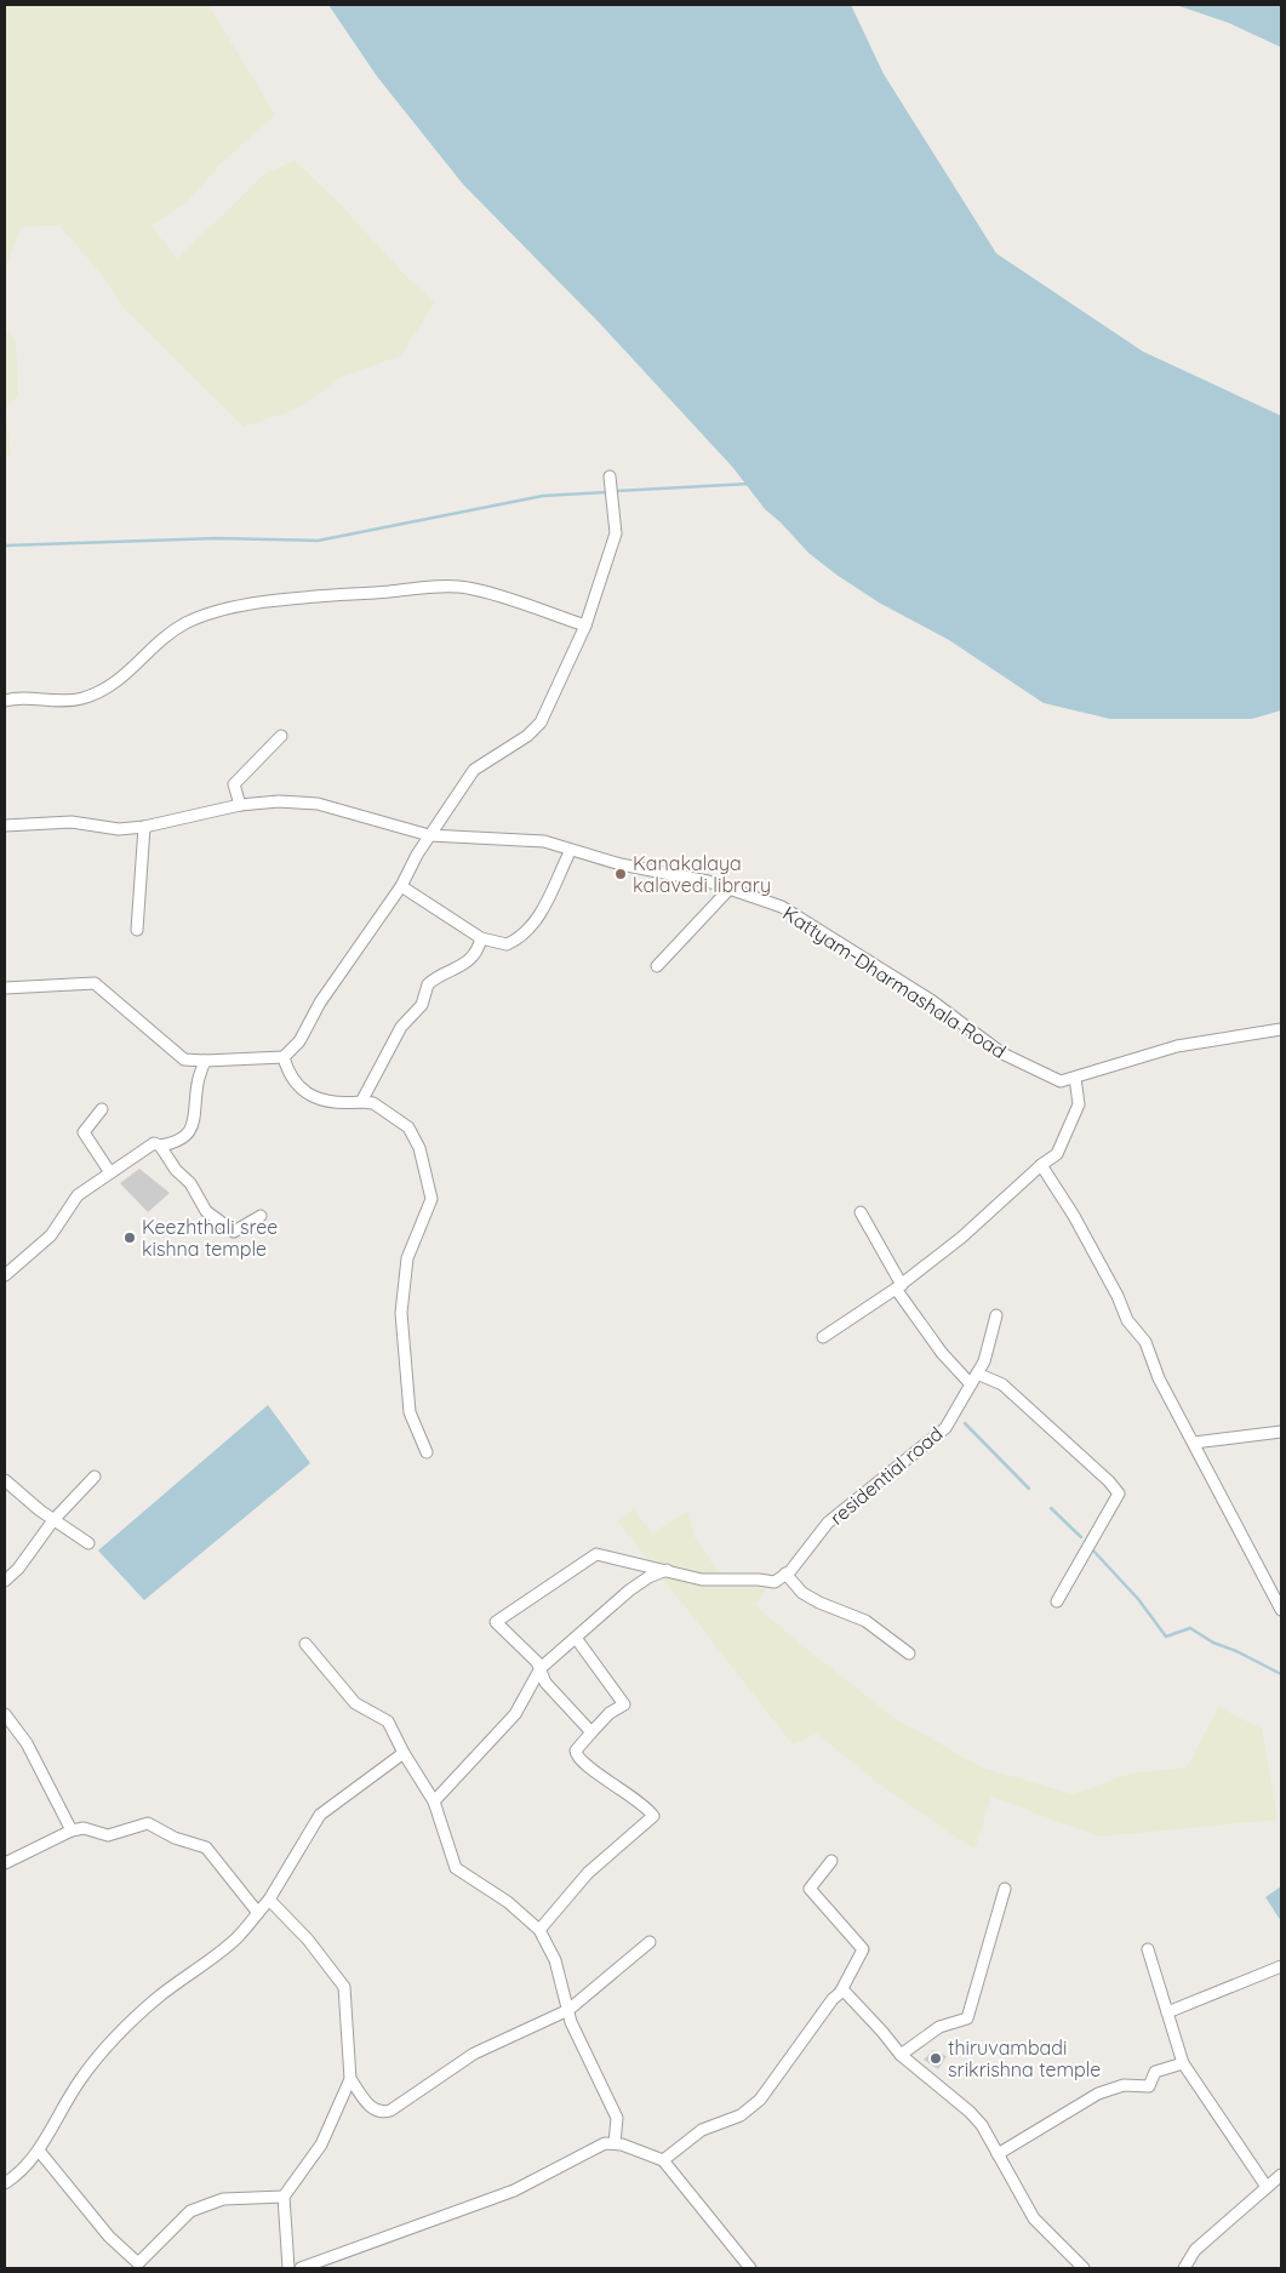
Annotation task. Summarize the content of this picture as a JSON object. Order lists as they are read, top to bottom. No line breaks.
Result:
{"streets":{"street":["Kattyam-Dharmashala Road","residential road"]},"places":["Kanakalaya kalavedi library","Keezhthali sree kishna temple","thiruvambadi srikrishna temple"]}
